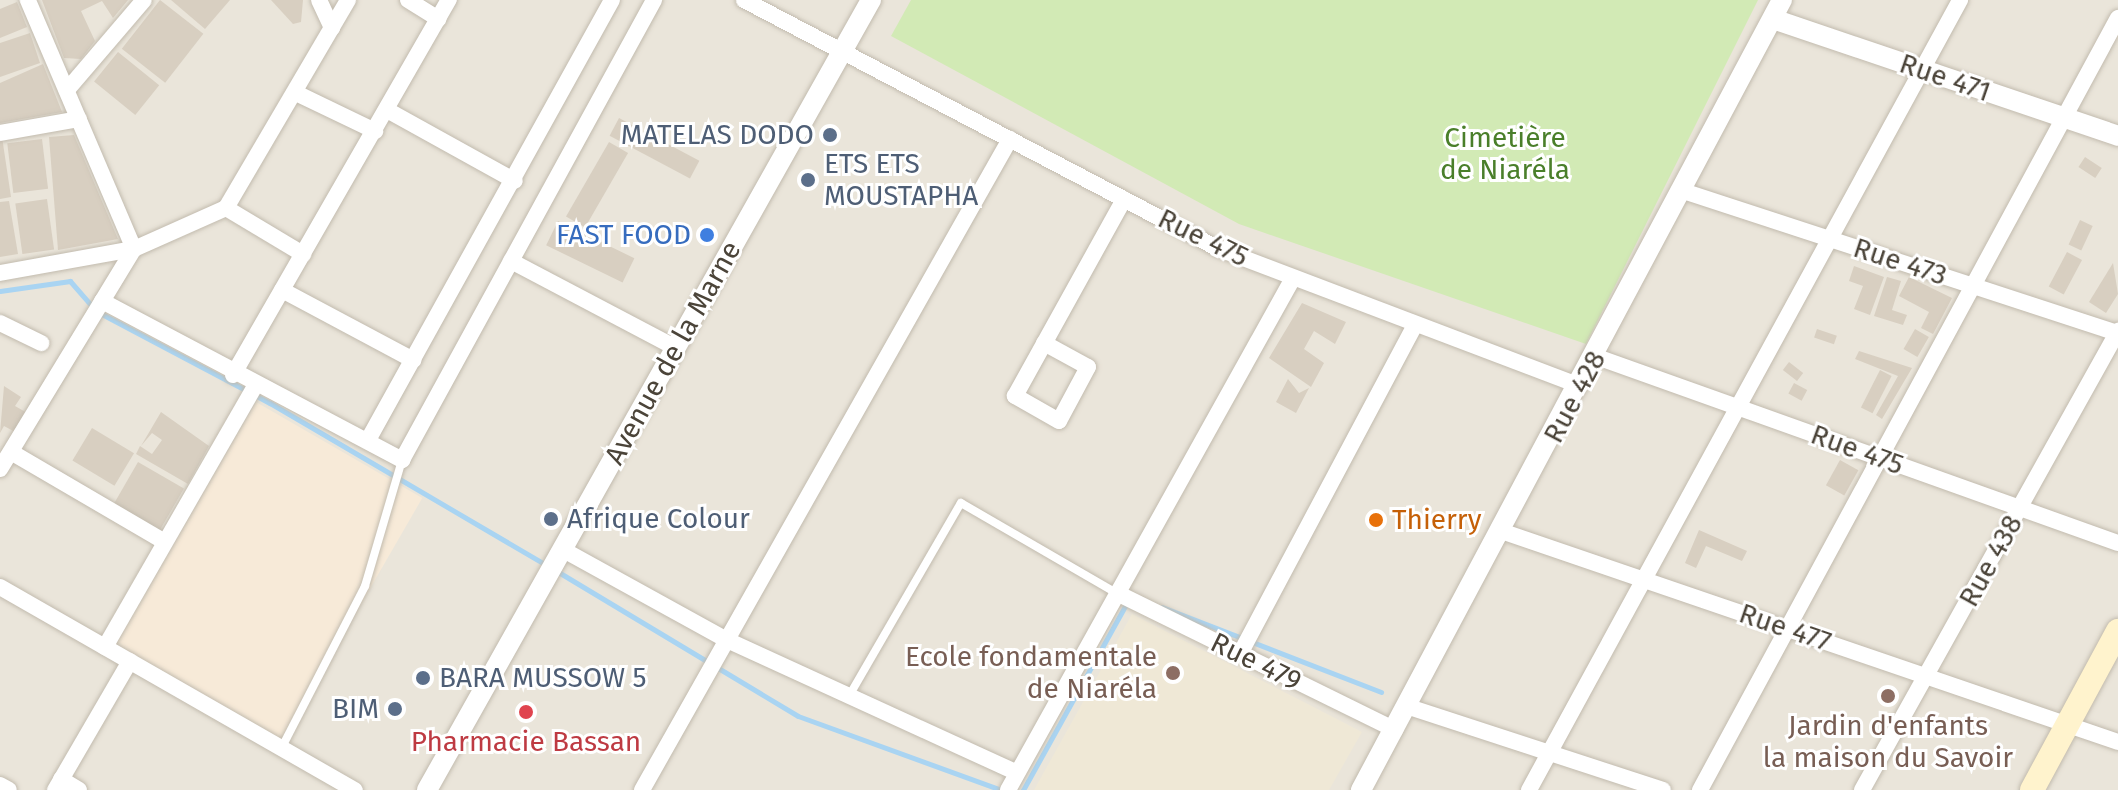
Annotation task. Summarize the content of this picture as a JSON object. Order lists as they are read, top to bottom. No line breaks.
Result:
{"streets":{"street":["Rue 471","Rue 475","Rue 473","Avenue de la Marne","Rue 428","Rue 438","Rue 477","Rue 479"]},"crossings":[["Rue 471","Rue 428"],["Rue 475","Avenue de la Marne"],["Rue 475","Rue 428"],["Rue 475","Rue 438"],["Rue 473","Rue 428"],["Rue 473","Rue 438"],["Rue 428","Rue 477"],["Rue 428","Rue 479"],["Rue 438","Rue 477"]],"parks":["Cimetière de Niaréla"],"places":["MATELAS DODO","ETS ETS MOUSTAPHA","FAST FOOD","Afrique Colour","Thierry","Ecole fondamentale de Niaréla","BARA MUSSOW 5","Jardin d'enfants la maison du Savoir","BIM","Pharmacie Bassan"]}
